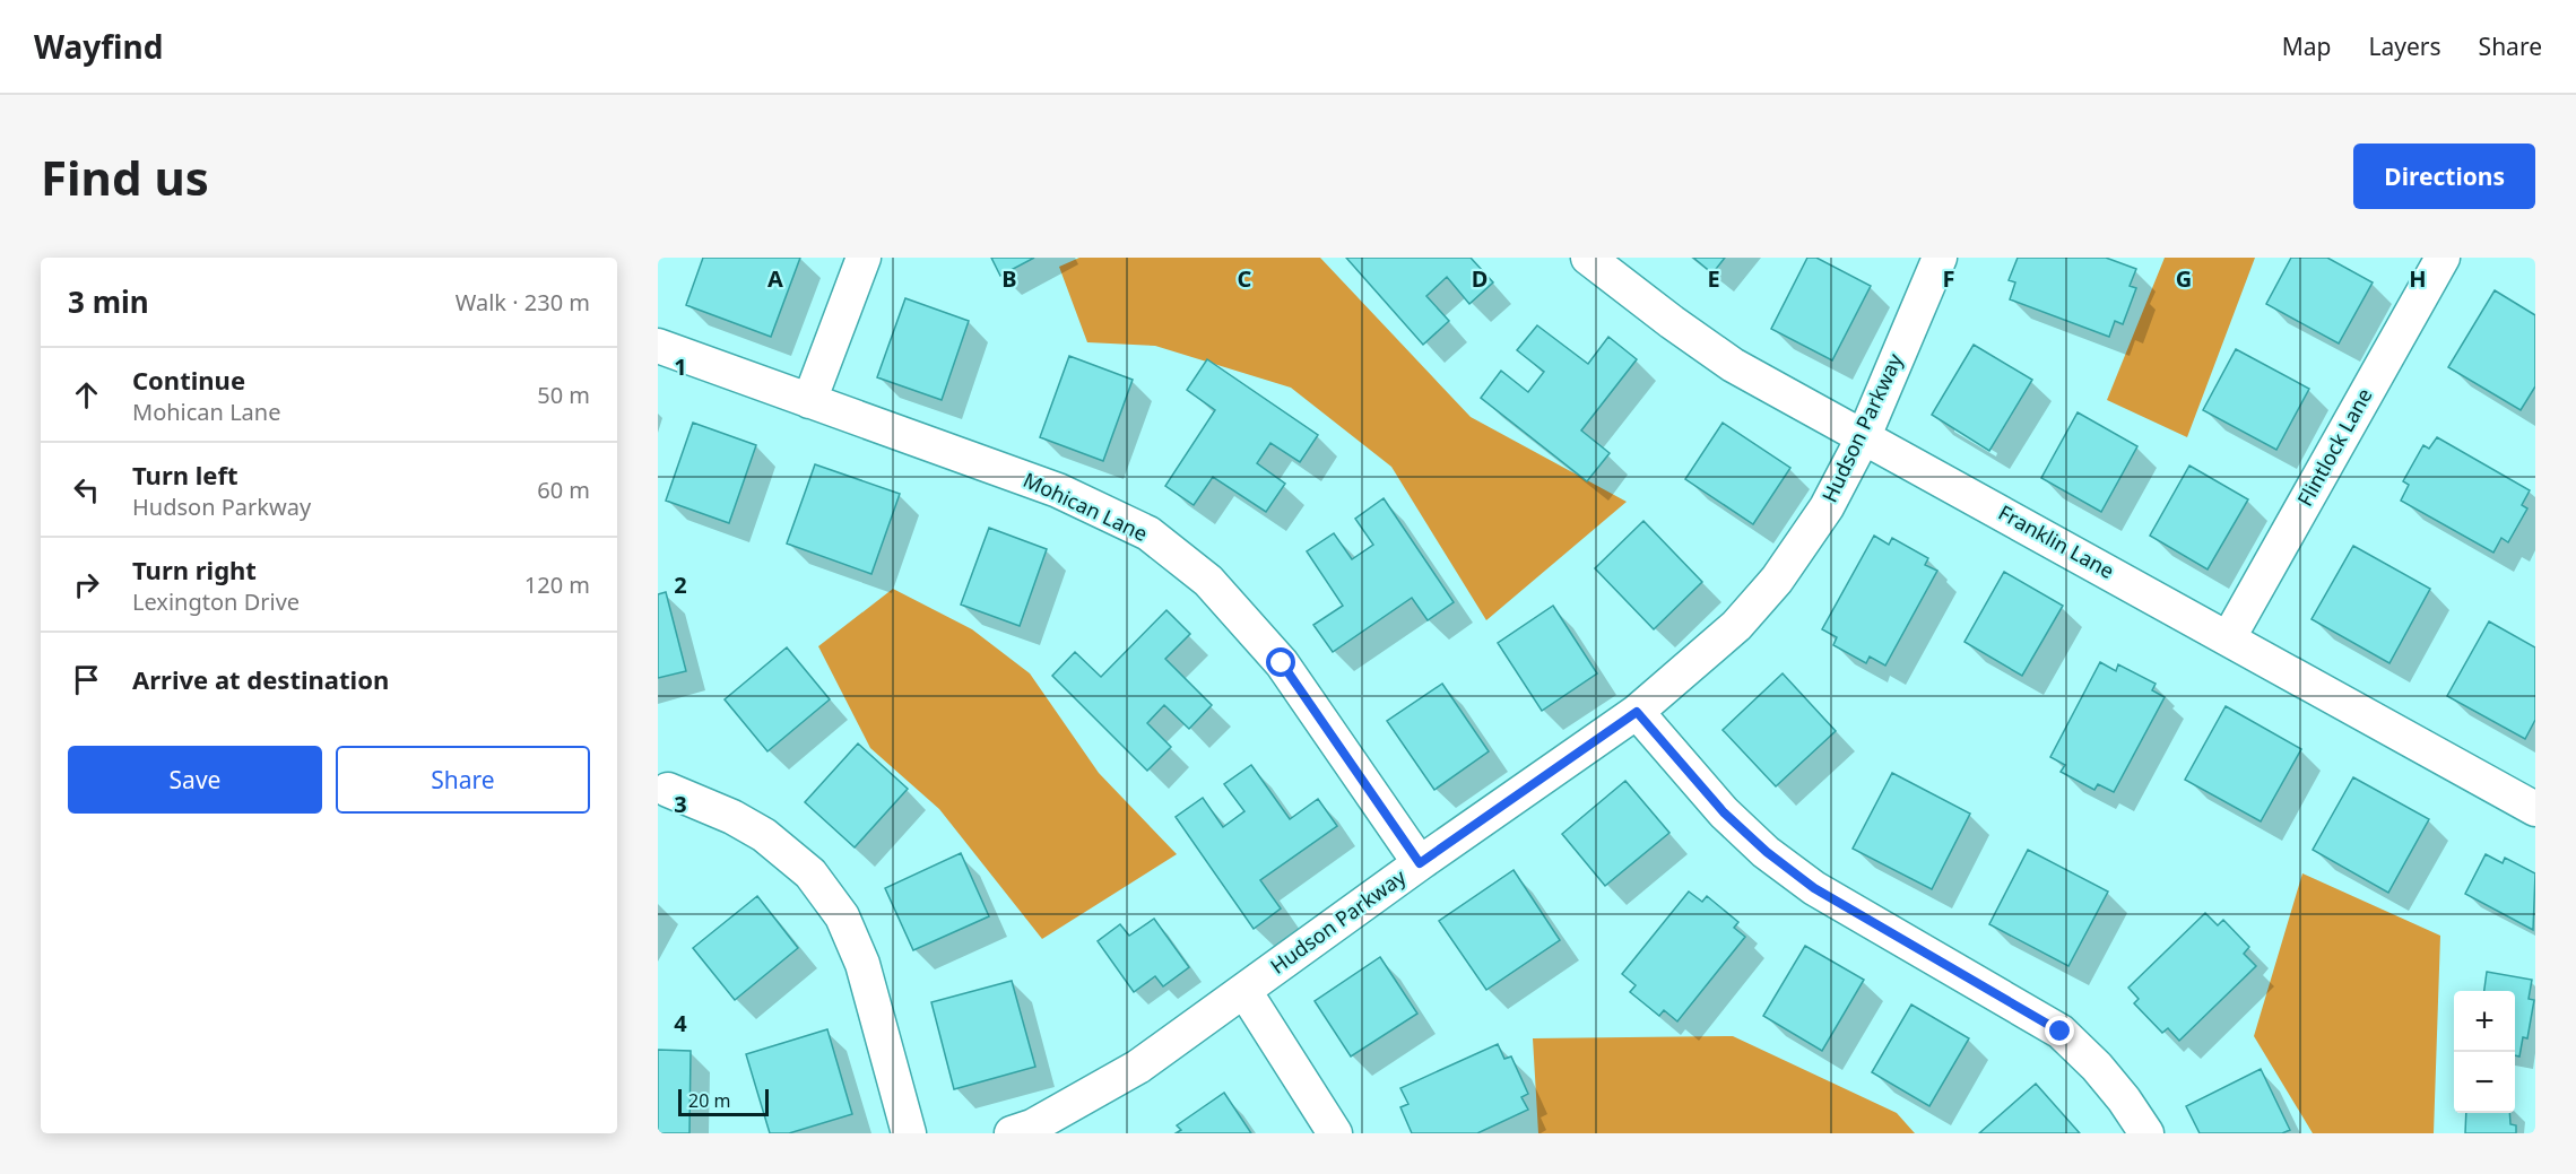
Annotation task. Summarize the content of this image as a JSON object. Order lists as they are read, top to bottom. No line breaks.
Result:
{"streets":{"street":["Hudson Parkway","Flintlock Lane","Mohican Lane","Franklin Lane"]},"crossings":[["Hudson Parkway","Mohican Lane"],["Hudson Parkway","Franklin Lane"],["Flintlock Lane","Franklin Lane"]],"scale_bar":"20 m","page":{"header":"Wayfind","nav":["Map","Layers","Share"],"buttons":["Directions",["Save","Share"]],"title":"Find us","heading":["3 min","Walk · 230 m"],"list":[["Continue","Mohican Lane","50 m"],["Turn left","Hudson Parkway","60 m"],["Turn right","Lexington Drive","120 m"],"Arrive at destination"],"map_buttons":["+","−"],"scale":"20 m"},"grid":{"columns":["A","B","C","D","E","F","G","H"],"rows":["1","2","3","4"]}}
